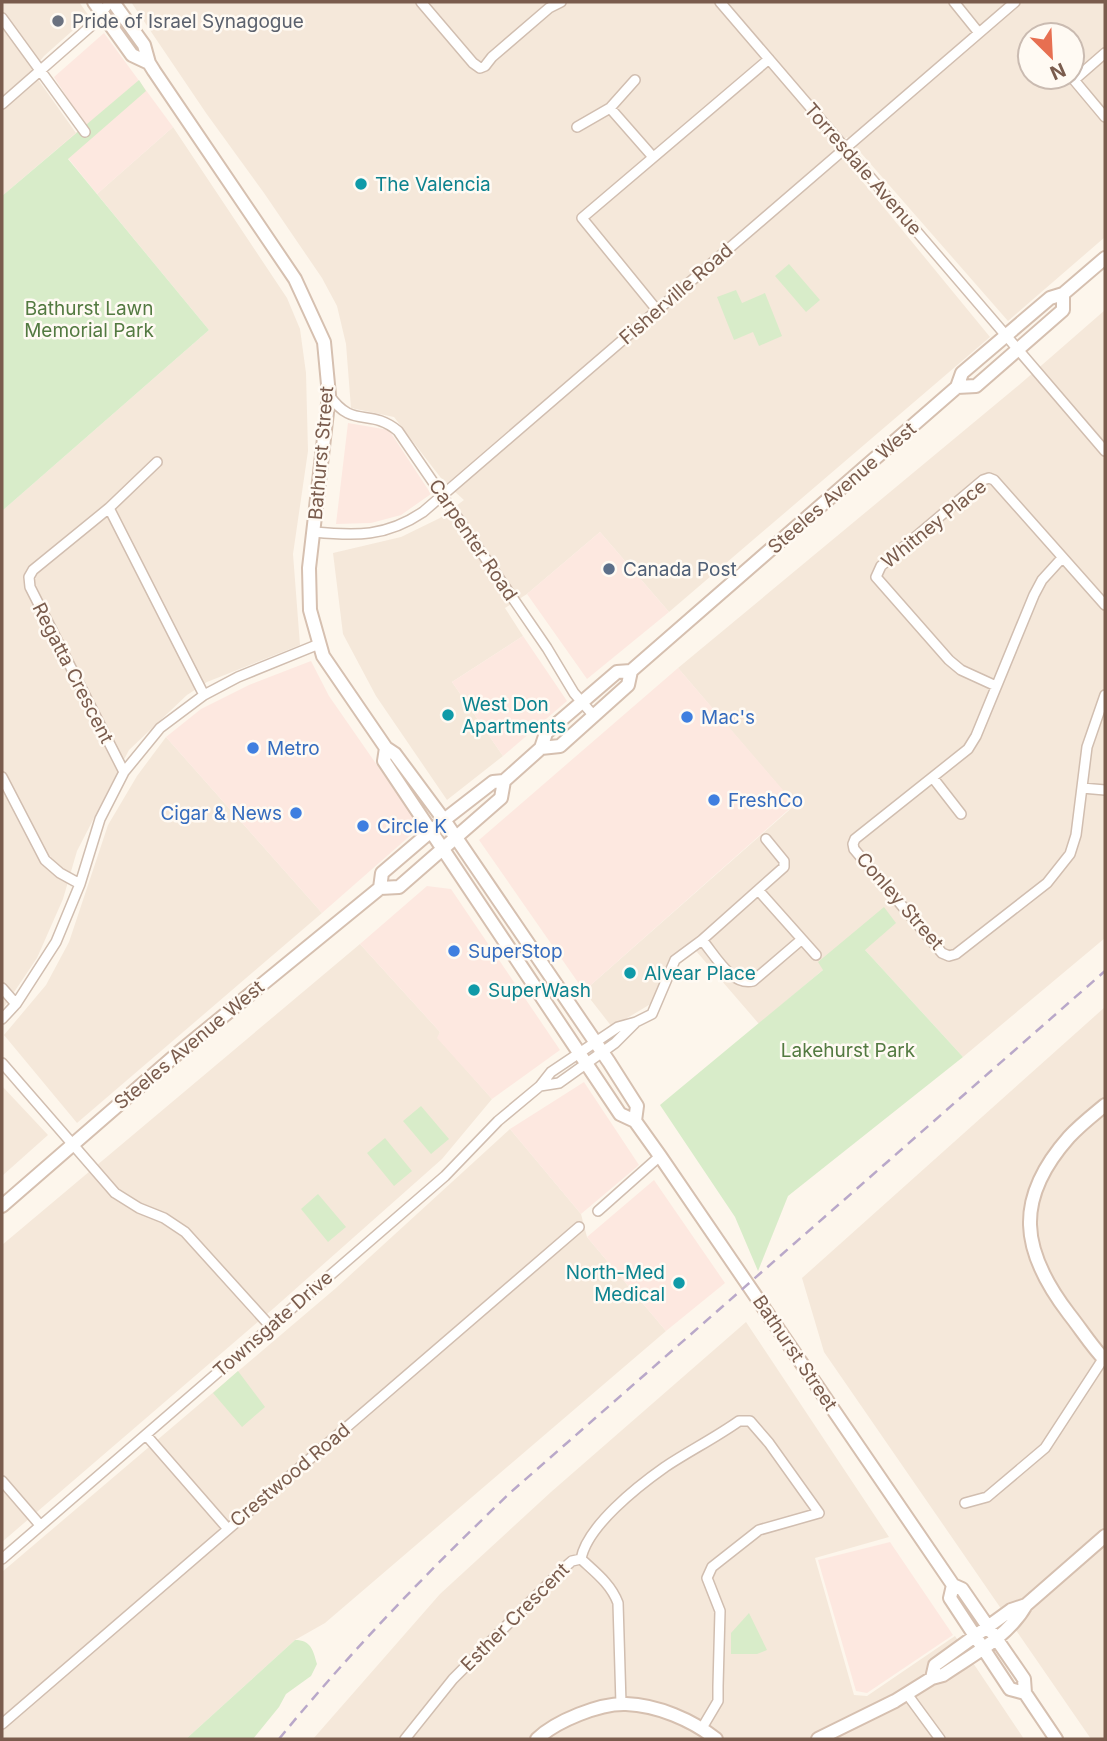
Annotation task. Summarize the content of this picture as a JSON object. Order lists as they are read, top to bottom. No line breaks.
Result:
{"streets":{"main road":["Bathurst Street","Steeles Avenue West"],"street":["Torresdale Avenue","Fisherville Road","Whitney Place","Carpenter Road","Regatta Crescent","Conley Street","Townsgate Drive","Crestwood Road","Esther Crescent"]},"crossings":[["Torresdale Avenue","Fisherville Road"],["Torresdale Avenue","Steeles Avenue West"],["Fisherville Road","Bathurst Street"],["Fisherville Road","Carpenter Road"],["Bathurst Street","Steeles Avenue West"],["Bathurst Street","Carpenter Road"],["Bathurst Street","Townsgate Drive"],["Steeles Avenue West","Carpenter Road"],["Whitney Place","Conley Street"]],"parks":["Bathurst Lawn Memorial Park","Lakehurst Park"],"places":["Pride of Israel Synagogue","The Valencia","Canada Post","West Don Apartments","Mac's","Metro","FreshCo","Cigar & News","Circle K","SuperStop","Alvear Place","SuperWash","North-Med Medical"],"north":"bottom right"}
